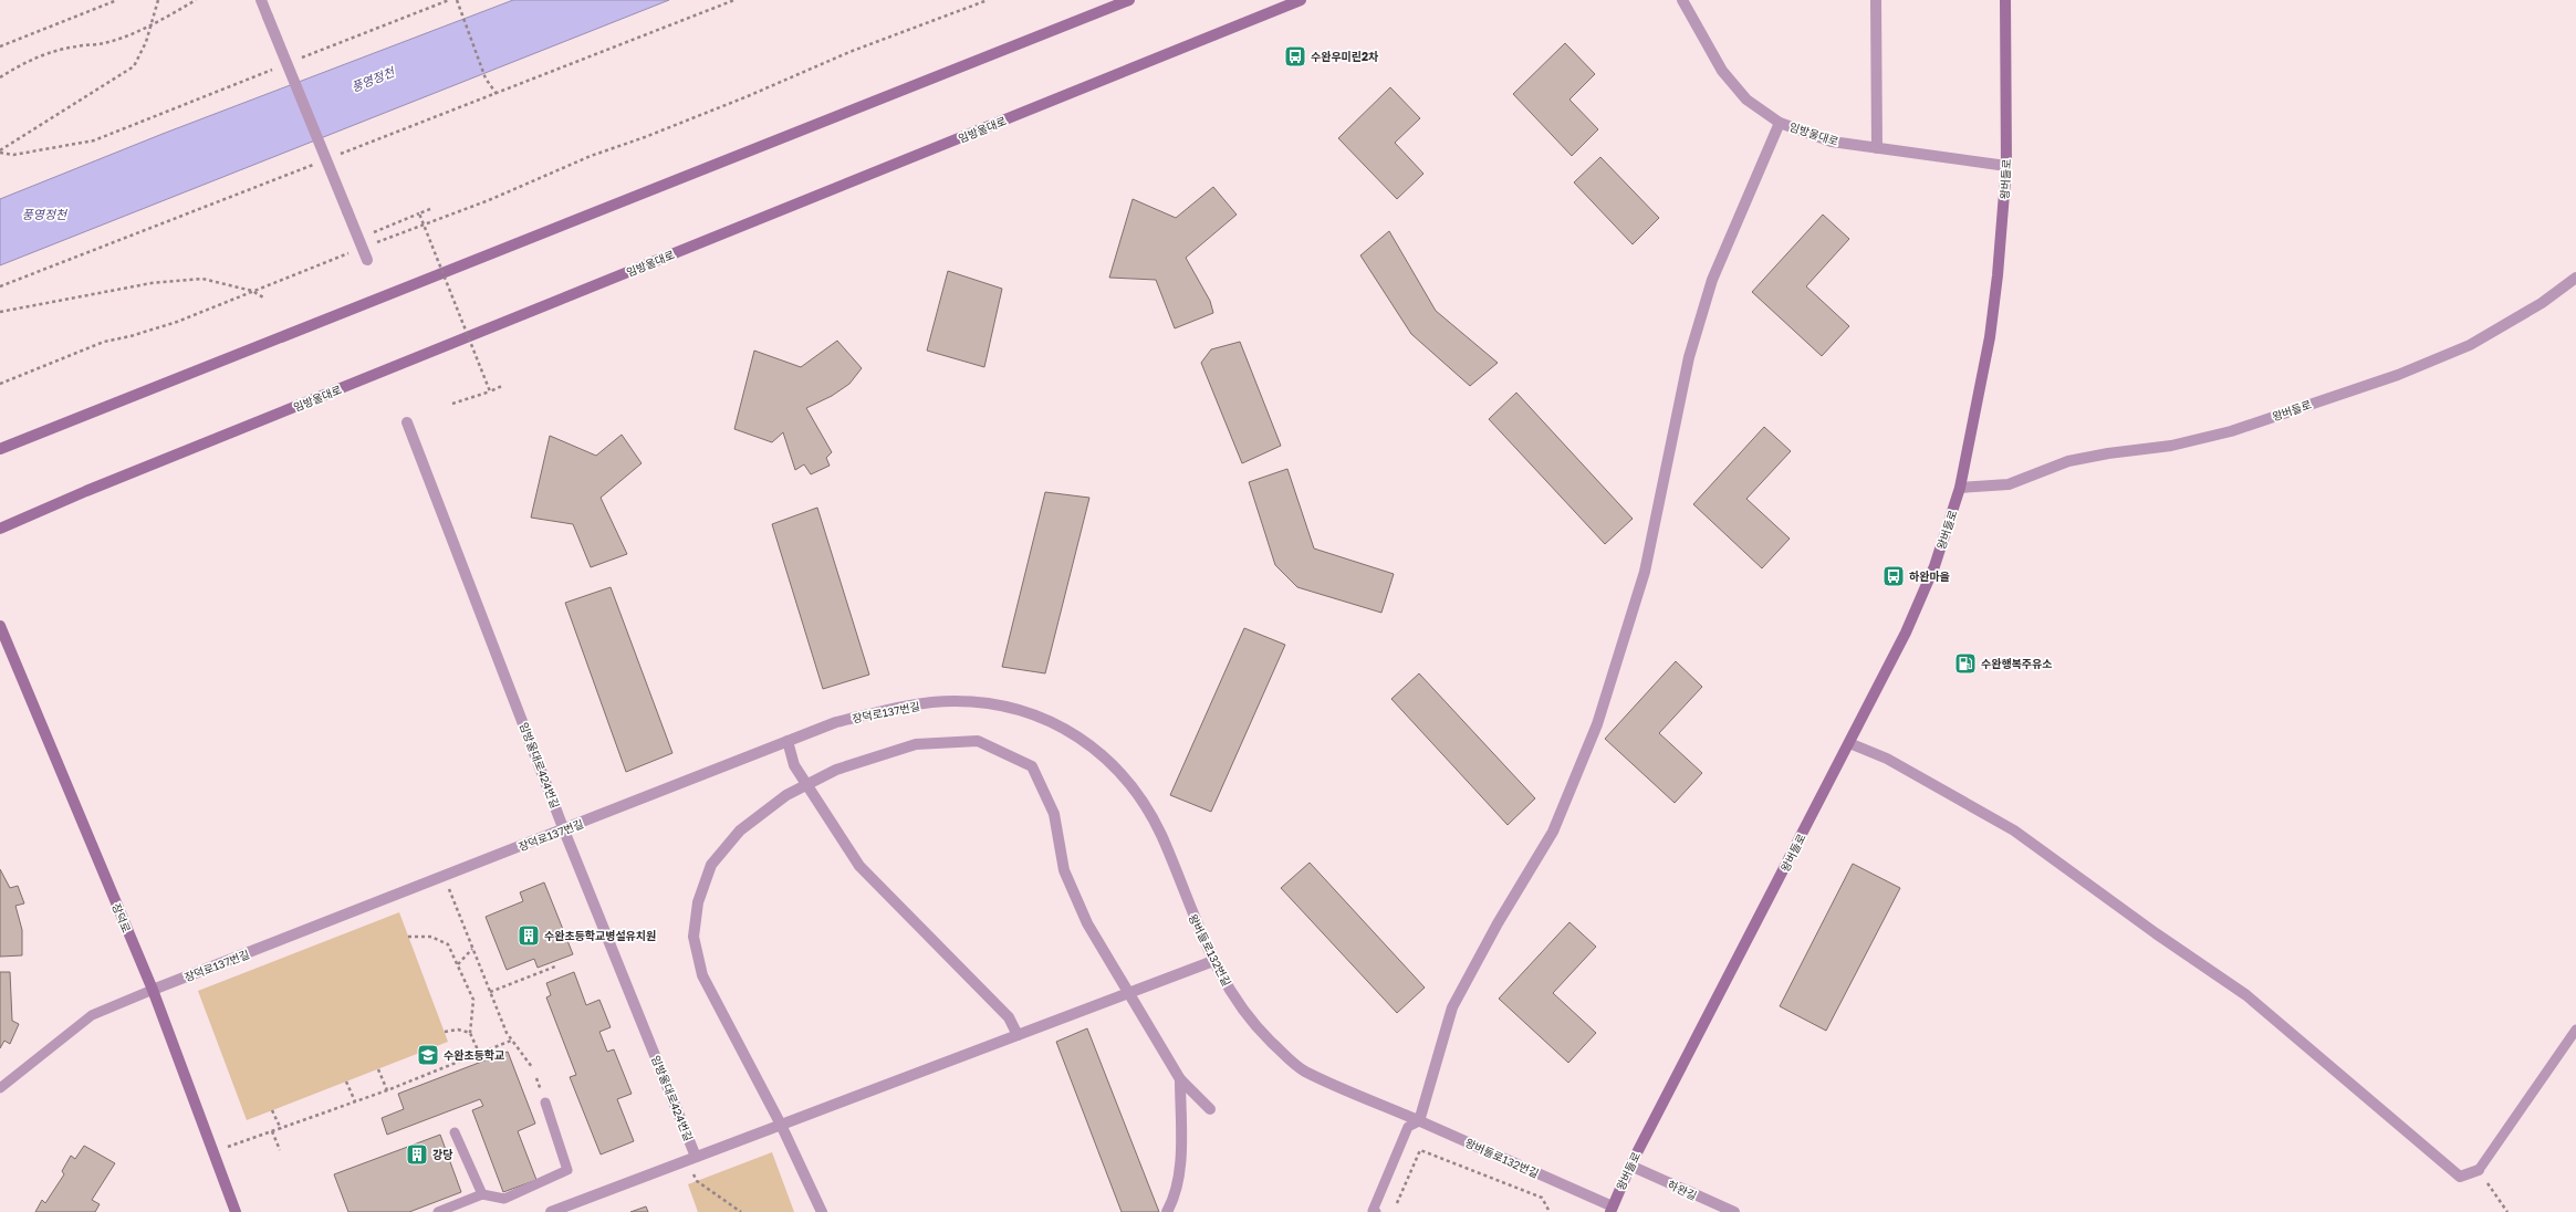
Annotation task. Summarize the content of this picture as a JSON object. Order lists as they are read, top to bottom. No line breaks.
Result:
{"streets":{"main road":["임방울대로","왕버들로","장덕로"],"street":["장덕로137번길","임방울대로424번길","왕버들로132번길","하완길"]},"crossings":[["임방울대로","왕버들로"],["왕버들로","왕버들로132번길"],["왕버들로","하완길"],["장덕로137번길","임방울대로424번길"],["장덕로137번길","장덕로"],["장덕로137번길","왕버들로132번길"]],"water":["풍영정천"],"places":{"bus stop":["수완우미린2차","하완마을"],"fuel station":["수완행복주유소"],"building":["수완초등학교병설유치원","강당"],"school or university":["수완초등학교"]}}
